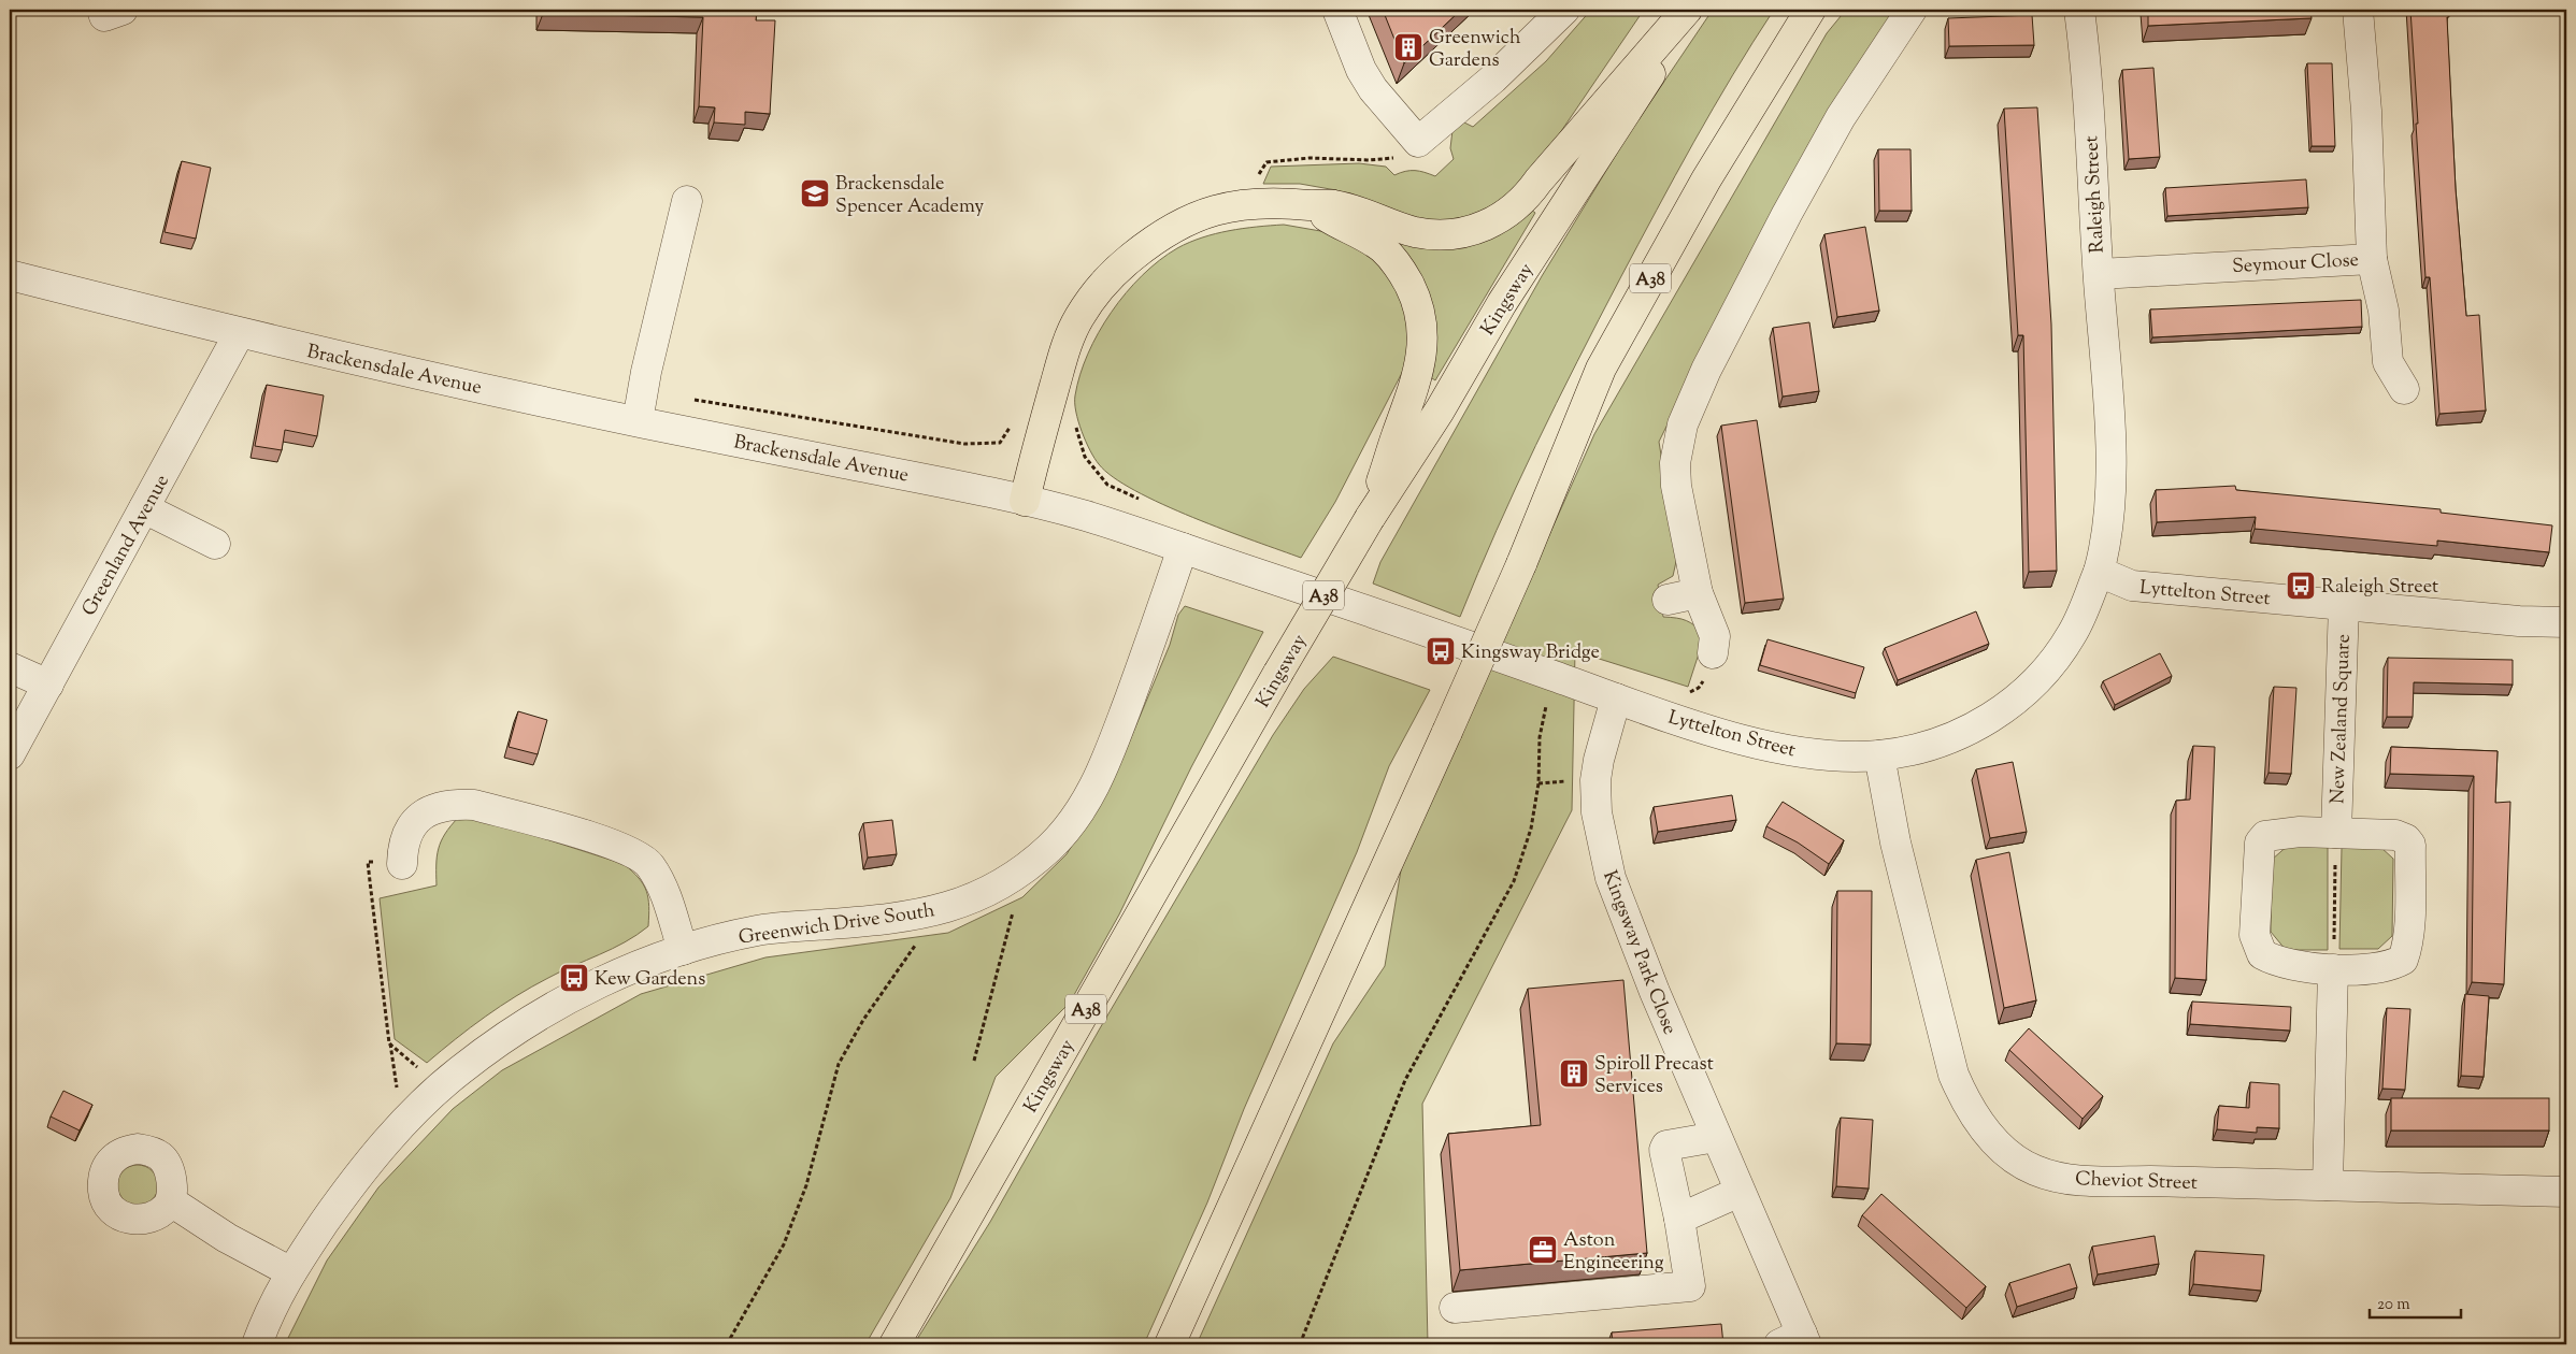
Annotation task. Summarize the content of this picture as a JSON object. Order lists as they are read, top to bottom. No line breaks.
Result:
{"streets":{"highway":["A38","Kingsway"],"street":["Raleigh Street","Seymour Close","Brackensdale Avenue","Greenland Avenue","Lyttelton Street","New Zealand Square","Greenwich Drive South","Kingsway Park Close","Cheviot Street"]},"crossings":[["Raleigh Street","Seymour Close"],["Raleigh Street","Lyttelton Street"],["Brackensdale Avenue","Greenland Avenue"],["Brackensdale Avenue","Lyttelton Street"],["Brackensdale Avenue","Greenwich Drive South"],["Brackensdale Avenue","Kingsway Park Close"],["Lyttelton Street","New Zealand Square"],["Lyttelton Street","Kingsway Park Close"],["Lyttelton Street","Cheviot Street"]],"places":{"building":["Greenwich Gardens","Spiroll Precast Services"],"school or university":["Brackensdale Spencer Academy"],"bus stop":["Raleigh Street","Kingsway Bridge","Kew Gardens"],"office":["Aston Engineering"]},"scale_bar":"20 m"}
